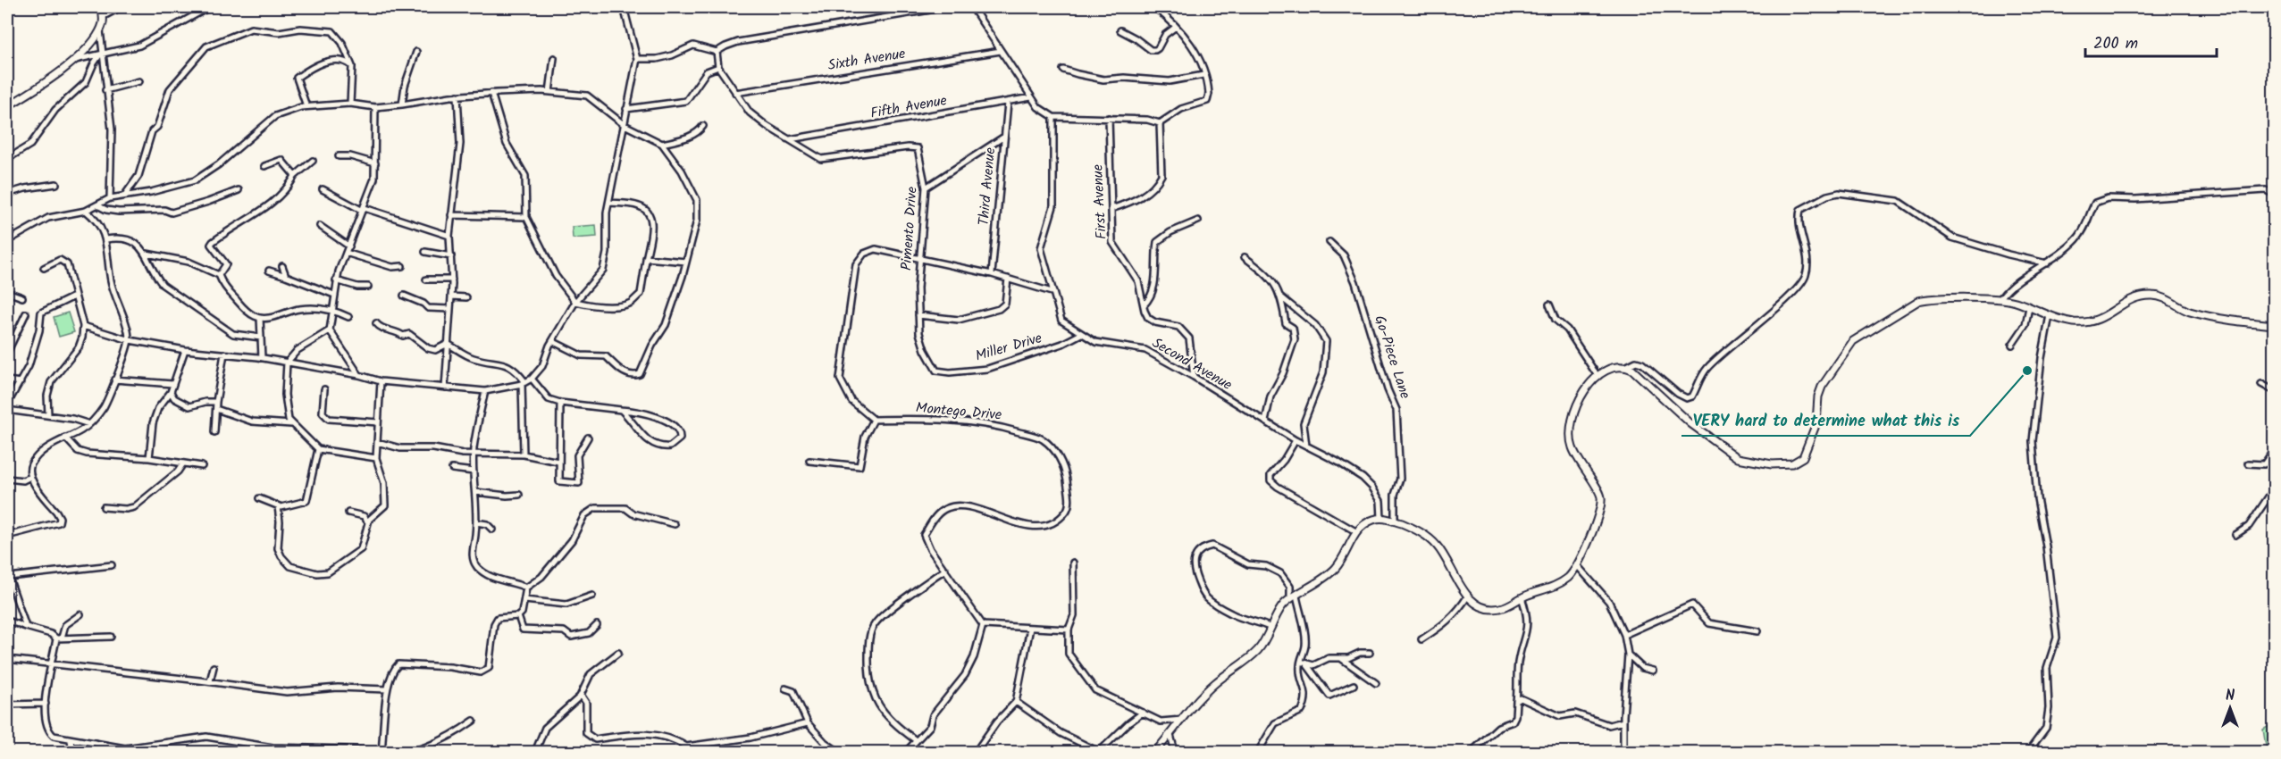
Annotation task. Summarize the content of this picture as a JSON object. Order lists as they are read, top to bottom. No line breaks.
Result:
{"streets":{"street":["Sixth Avenue","Fifth Avenue","Third Avenue","First Avenue","Pimento Drive","Miller Drive","Go-Piece Lane","Second Avenue","Montego Drive"]},"crossings":[["Sixth Avenue","Pimento Drive"],["Fifth Avenue","Third Avenue"],["Fifth Avenue","Pimento Drive"],["Pimento Drive","Miller Drive"],["Miller Drive","Second Avenue"]],"places":["VERY hard to determine what this is"],"scale_bar":"200 m","north":"top"}
